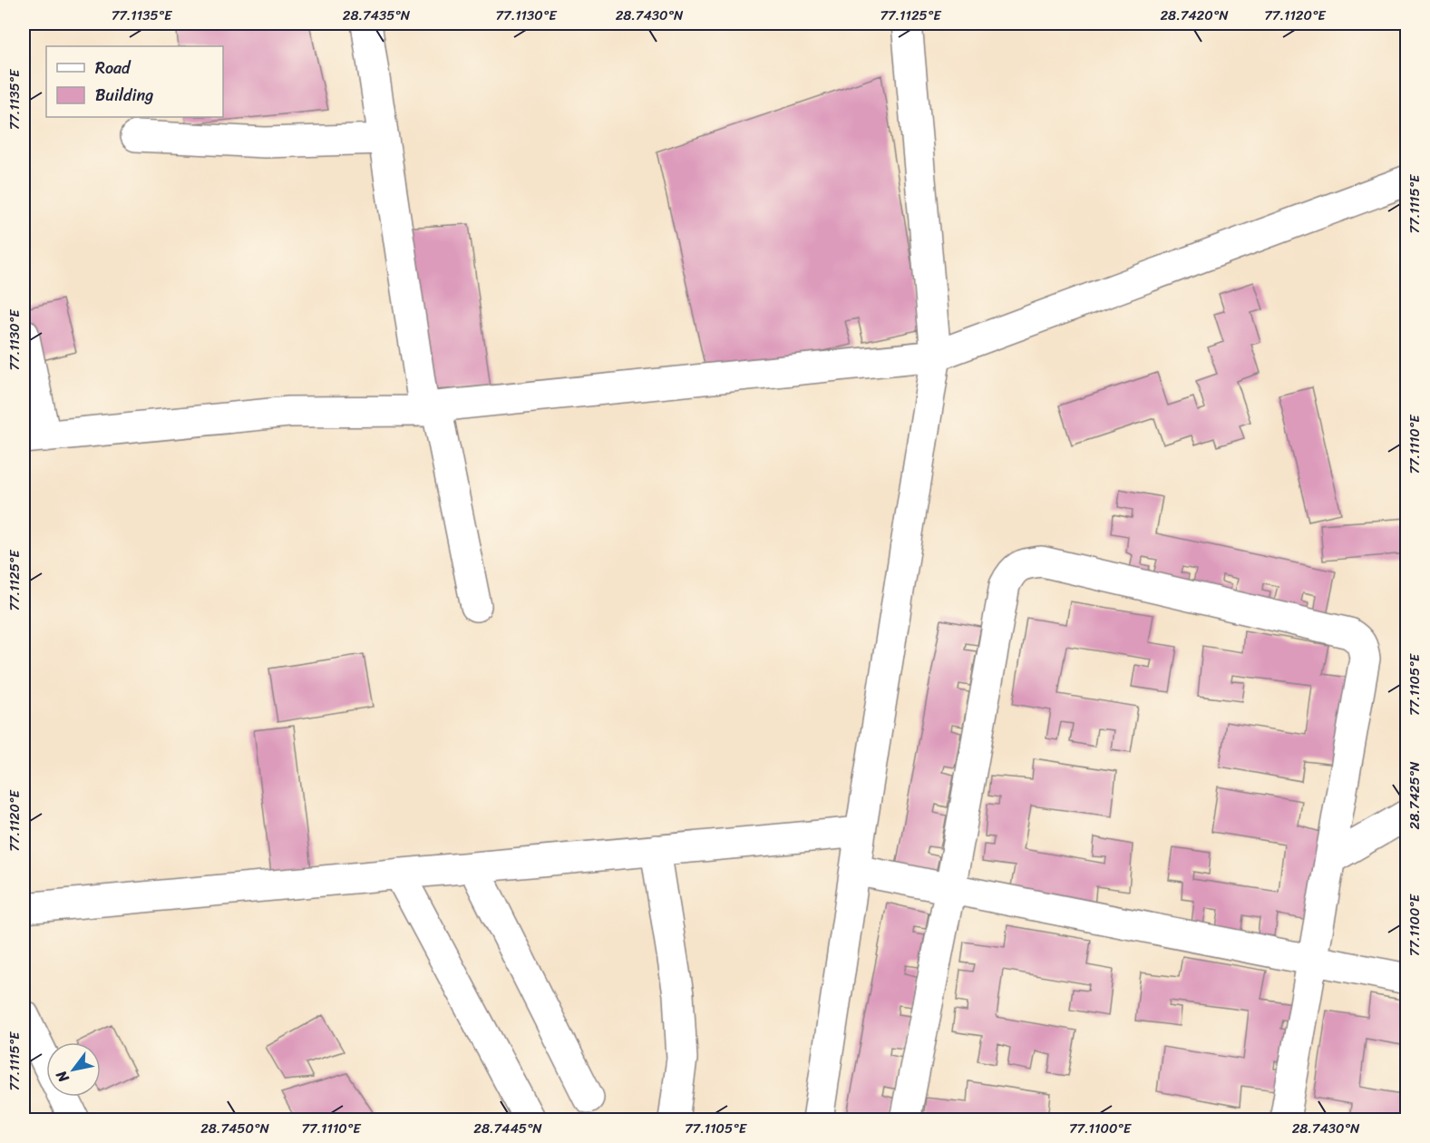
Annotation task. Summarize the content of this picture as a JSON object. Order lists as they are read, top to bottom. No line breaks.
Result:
{"legend":["Road","Building"],"north":"bottom left","coordinates":["77.1135°E","28.7435°N","77.1130°E","28.7430°N","77.1125°E","28.7420°N","77.1120°E","77.1115°E","77.1110°E","77.1105°E","28.7425°N","77.1100°E","28.7450°N","28.7445°N"]}
